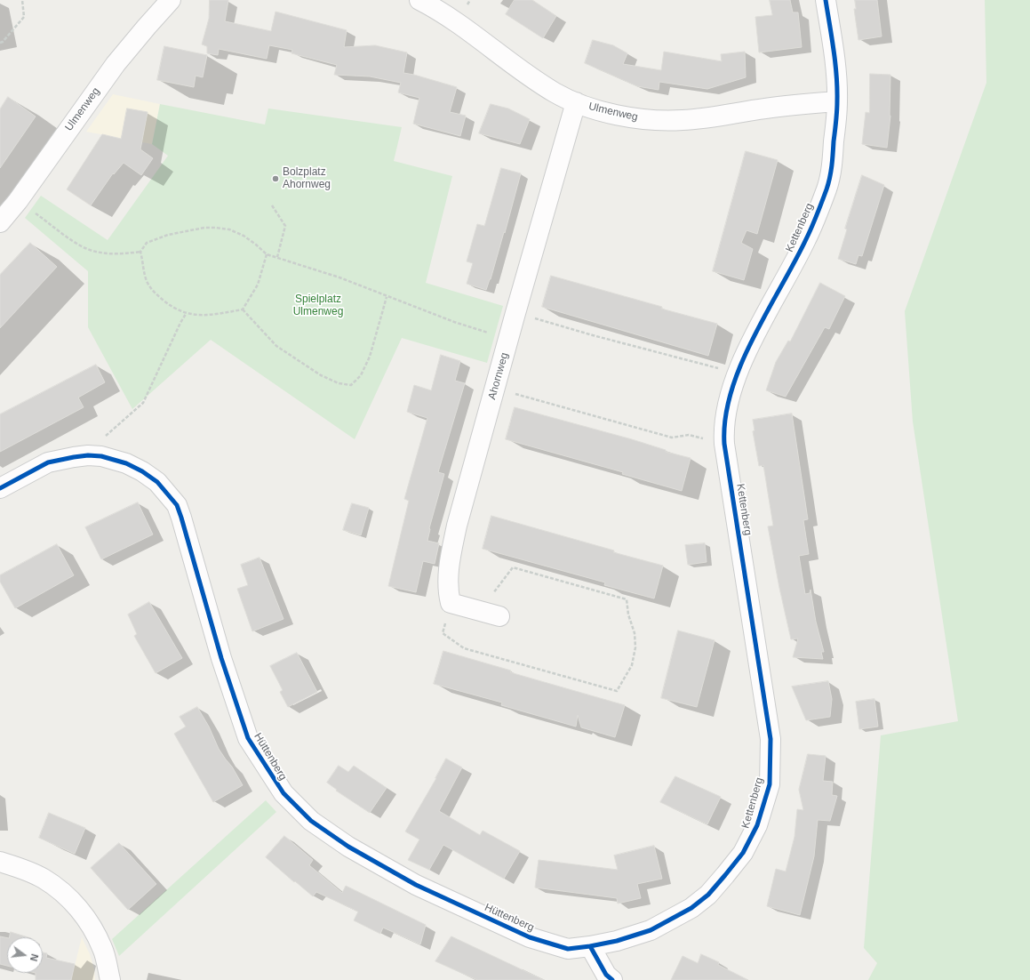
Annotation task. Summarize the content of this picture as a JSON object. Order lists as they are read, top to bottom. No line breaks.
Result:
{"streets":{"street":["Ulmenweg","Kettenberg","Ahornweg","Hüttenberg"]},"crossings":[["Ulmenweg","Kettenberg"],["Ulmenweg","Ahornweg"],["Kettenberg","Hüttenberg"]],"parks":["Spielplatz Ulmenweg"],"places":["Bolzplatz Ahornweg"],"north":"right"}
